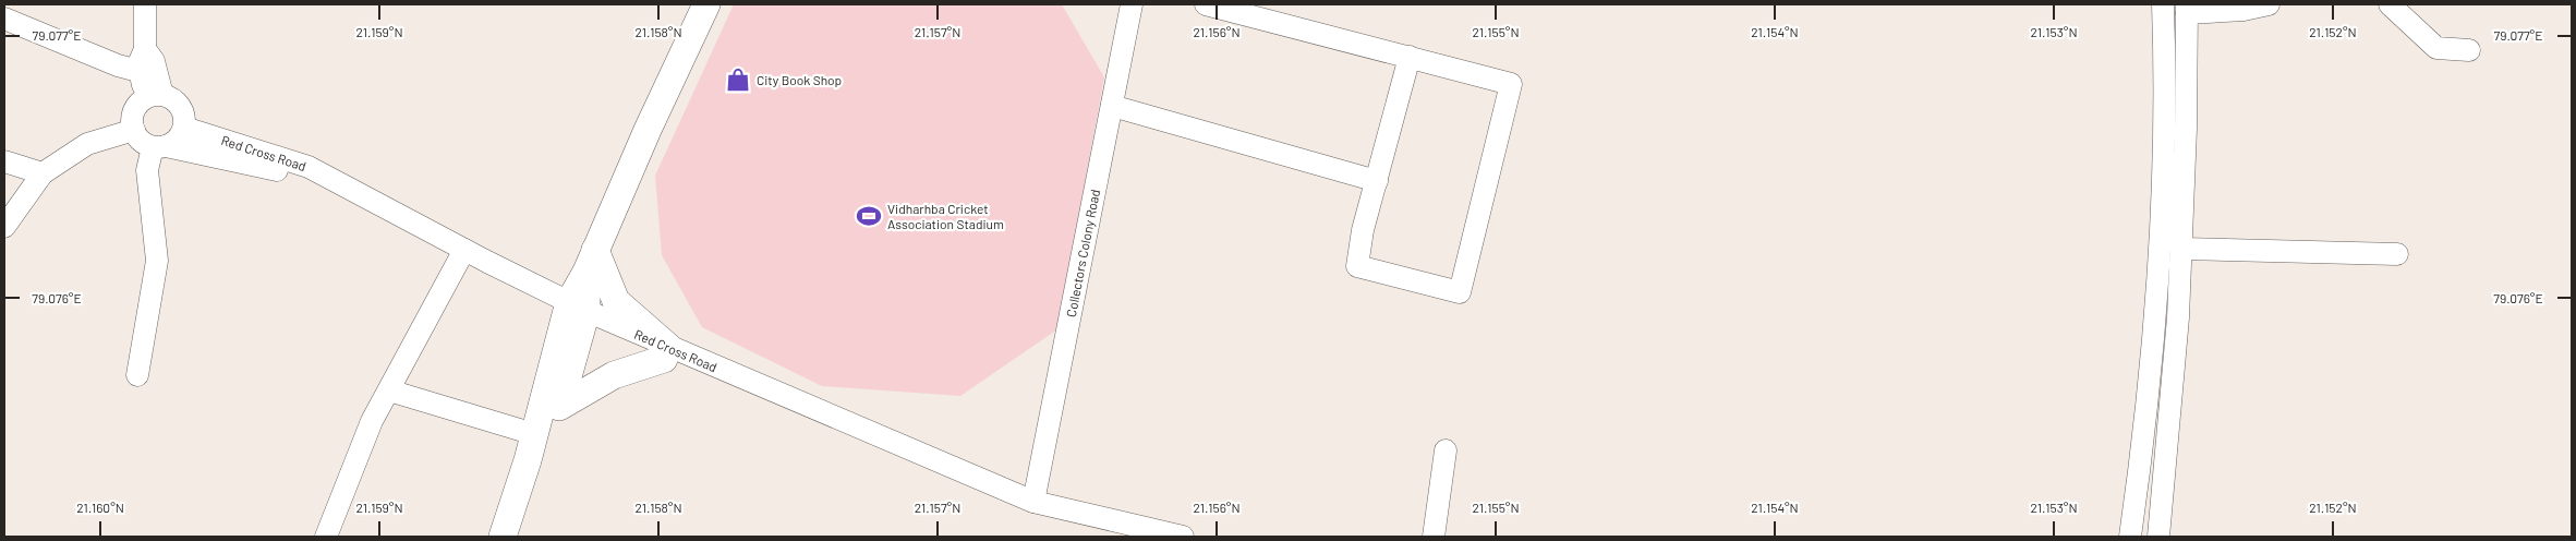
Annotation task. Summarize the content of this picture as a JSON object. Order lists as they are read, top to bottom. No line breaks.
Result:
{"streets":{"street":["Red Cross Road","Collectors Colony Road"]},"crossings":[["Red Cross Road","Collectors Colony Road"]],"places":{"shop":["City Book Shop"],"sports":["Vidharhba Cricket Association Stadium"]},"coordinates":["21.159°N","21.158°N","21.157°N","21.156°N","21.155°N","21.154°N","21.153°N","21.152°N","79.077°E","79.076°E","21.160°N"]}
